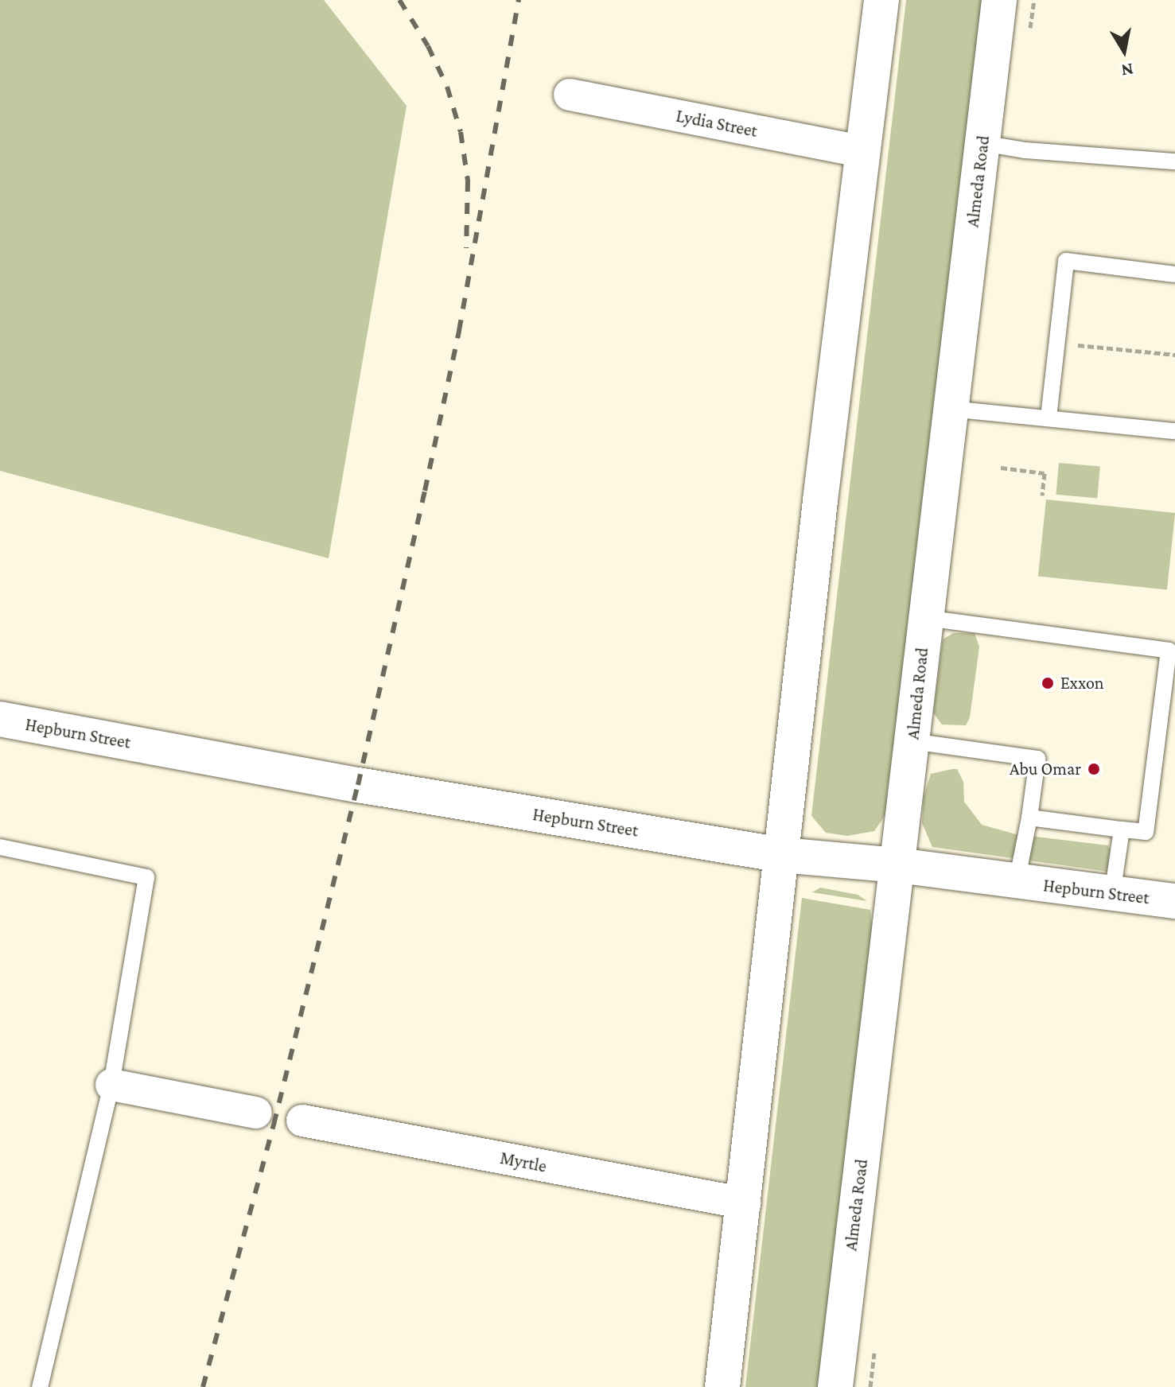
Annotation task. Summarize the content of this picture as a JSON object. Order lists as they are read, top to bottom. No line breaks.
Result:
{"streets":{"main road":["Almeda Road","Hepburn Street"],"street":["Lydia Street","Myrtle"]},"crossings":[["Almeda Road","Hepburn Street"]],"places":["Exxon","Abu Omar"],"north":"bottom"}
